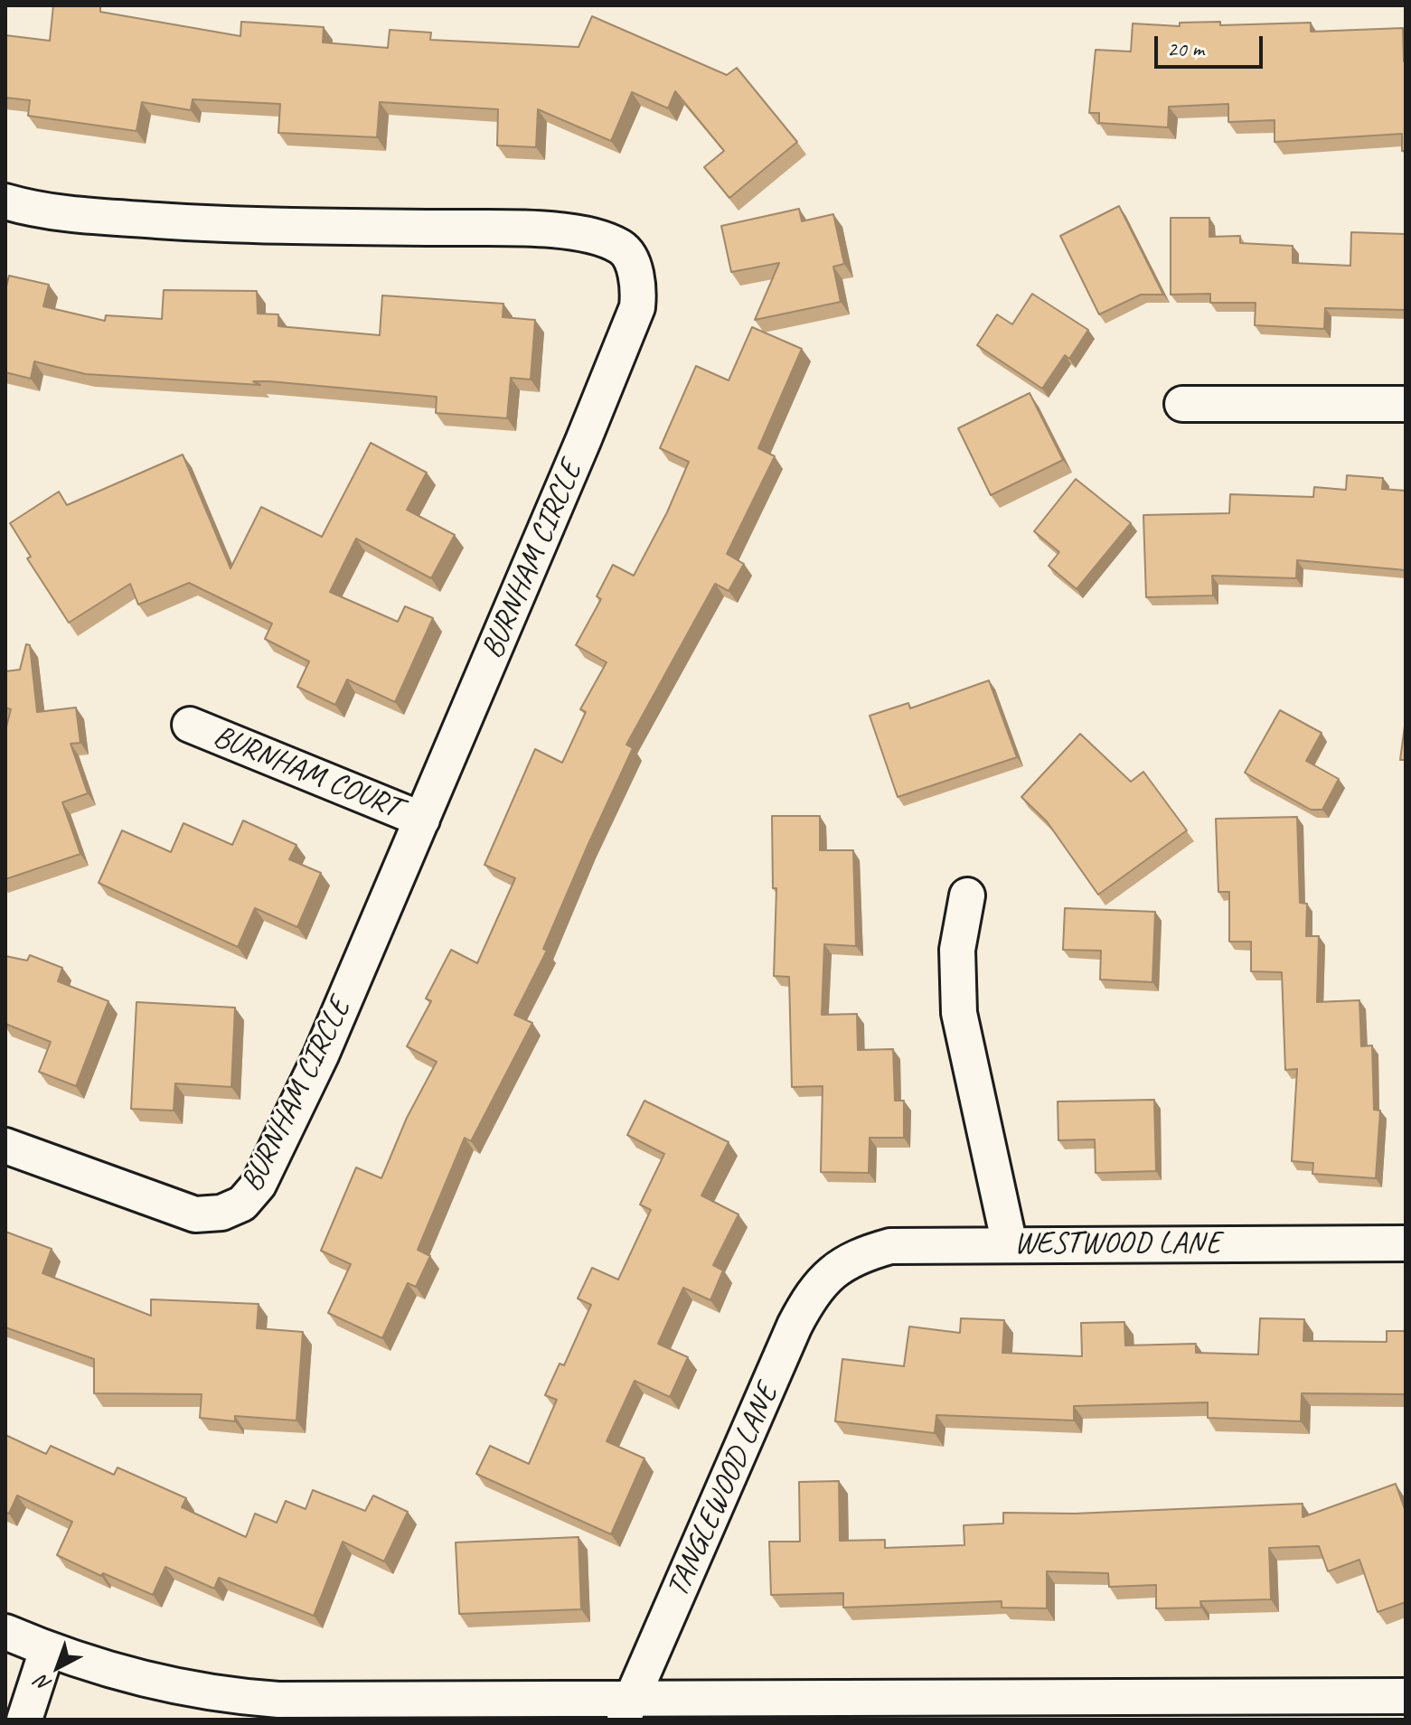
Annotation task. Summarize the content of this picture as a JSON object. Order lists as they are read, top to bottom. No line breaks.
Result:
{"streets":{"street":["BURNHAM CIRCLE","BURNHAM COURT","WESTWOOD LANE","TANGLEWOOD LANE"]},"crossings":[["BURNHAM CIRCLE","BURNHAM COURT"],["WESTWOOD LANE","TANGLEWOOD LANE"]],"scale_bar":"20 m","north":"bottom left"}
